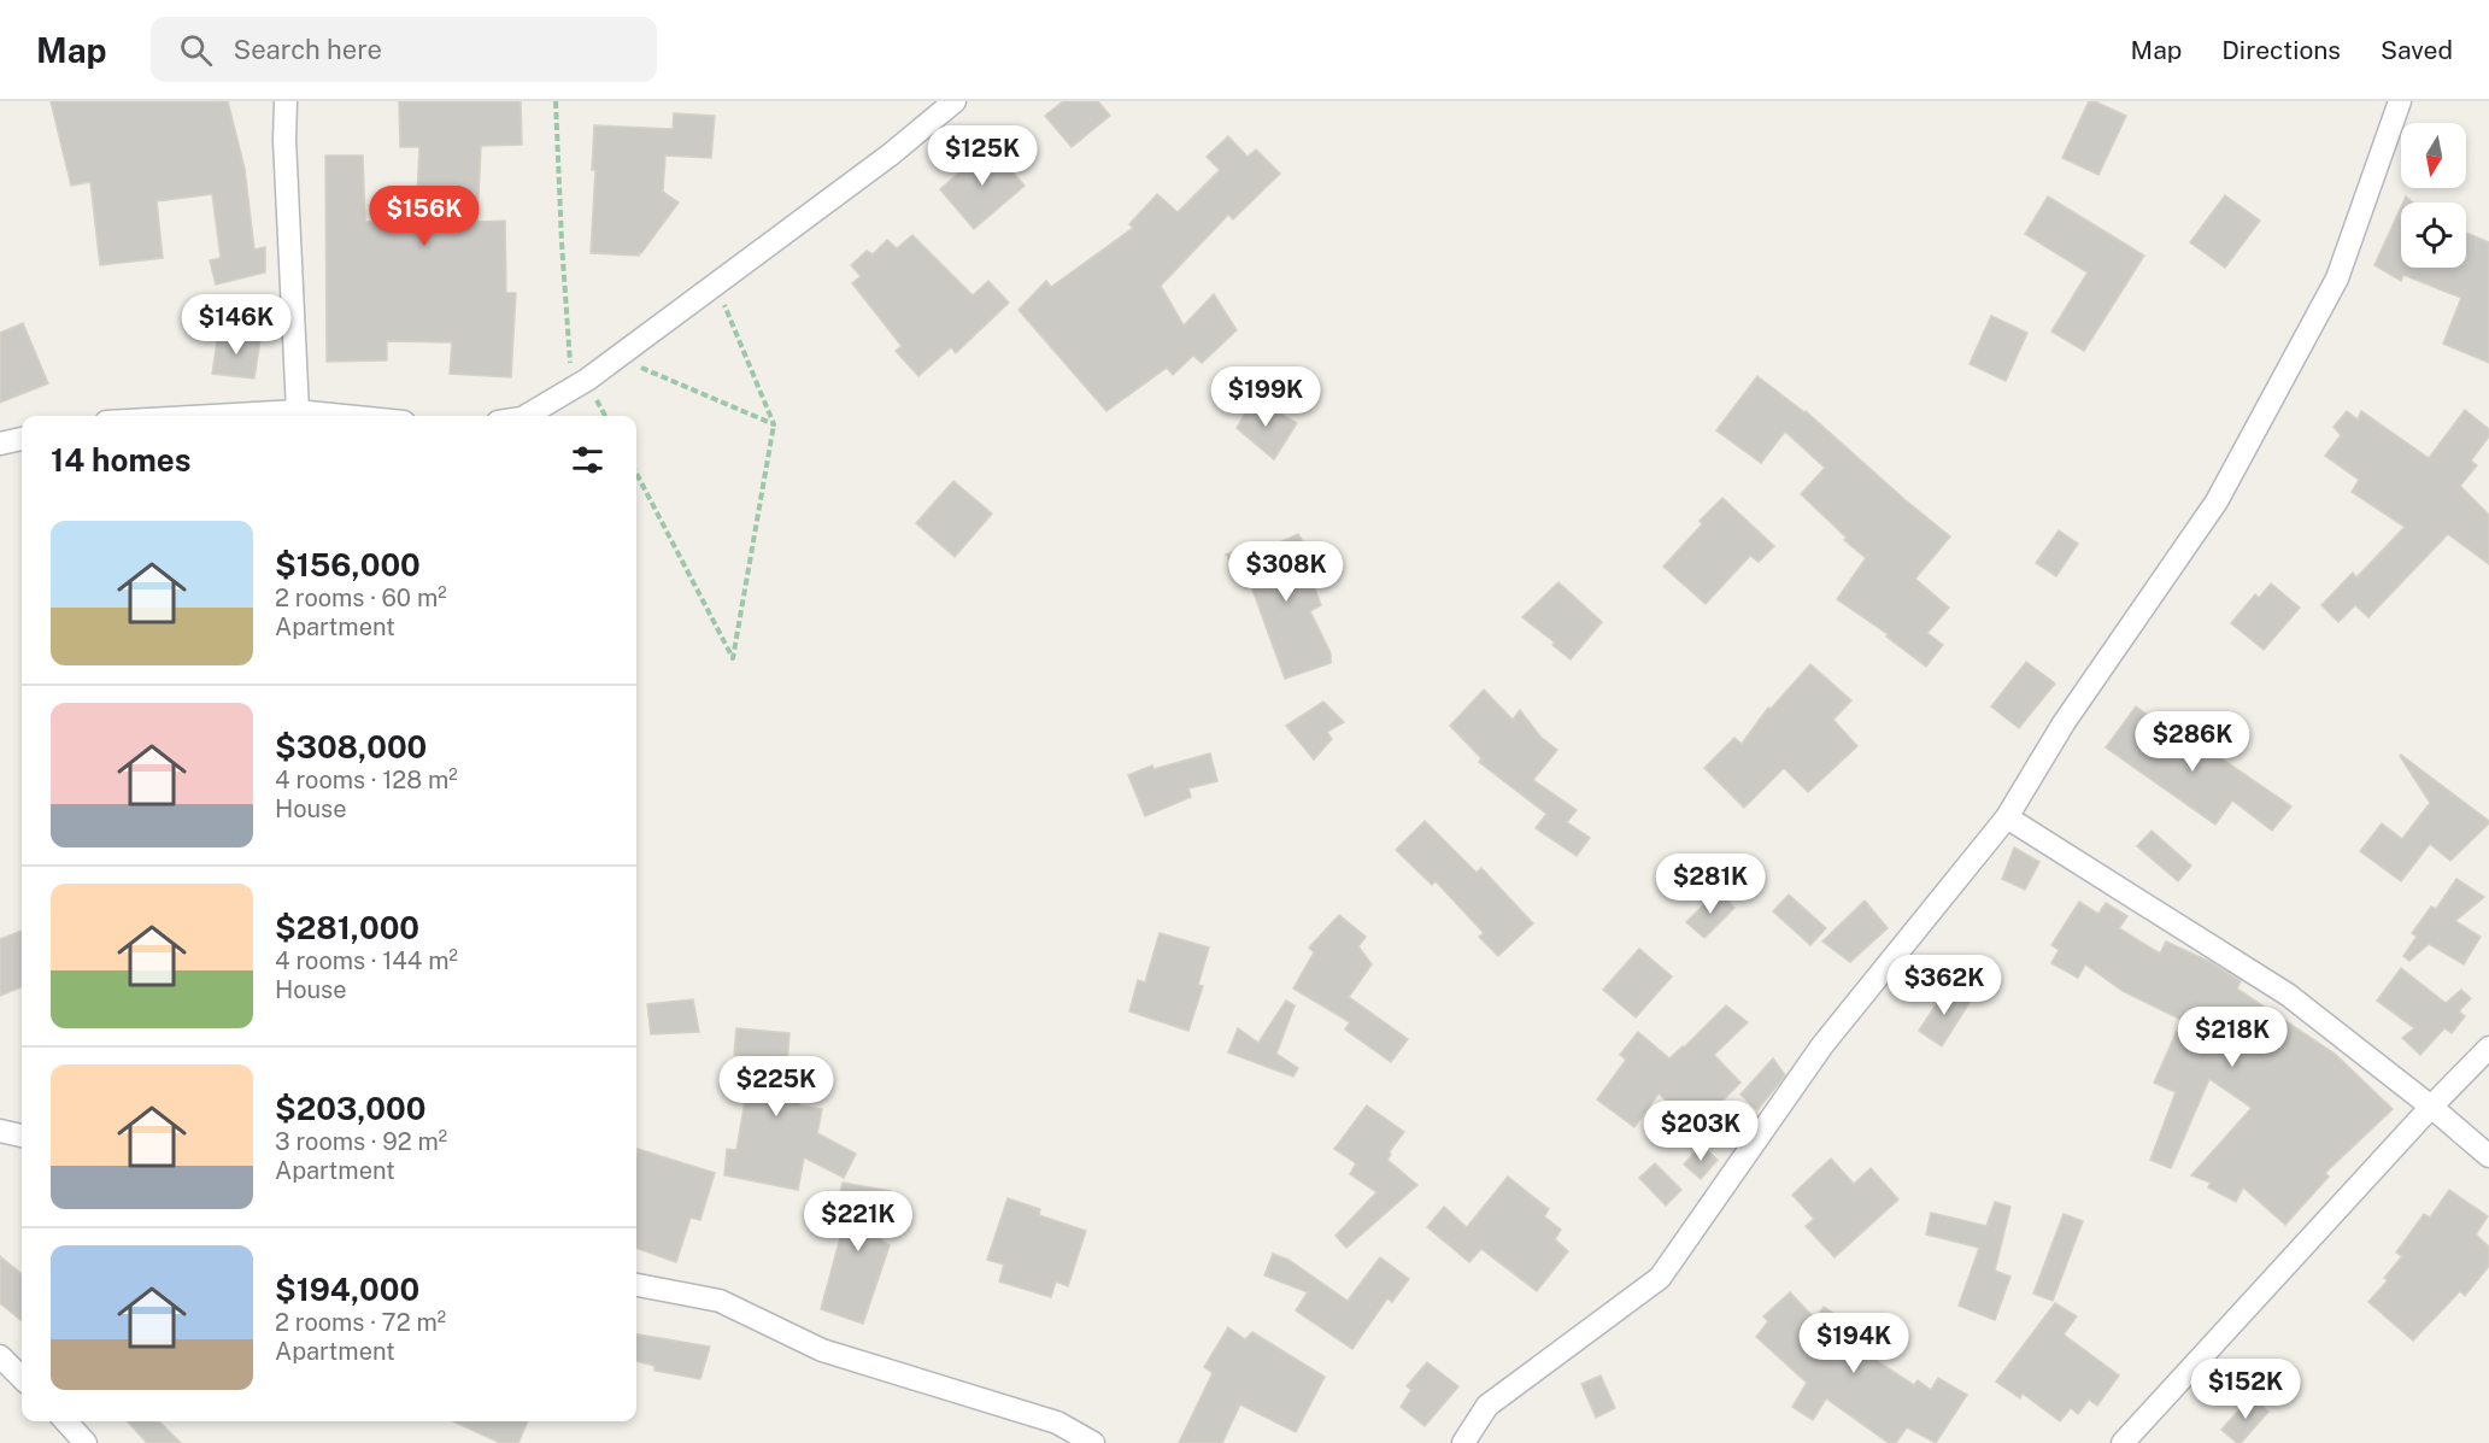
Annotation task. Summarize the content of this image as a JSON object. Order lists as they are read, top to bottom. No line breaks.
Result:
{"north":"bottom","page":{"header":"Map","search":"Search here","nav":["Map","Directions","Saved"],"price":["$125K","$156K","$146K","$199K","$308K","$286K","$281K","$362K","$218K","$225K","$203K","$221K","$194K","$152K"],"heading":"14 homes","list":[{"name":"$156,000","note":"2 rooms · 60 m² · Apartment"},{"name":"$308,000","note":"4 rooms · 128 m² · House"},{"name":"$281,000","note":"4 rooms · 144 m² · House"},{"name":"$203,000","note":"3 rooms · 92 m² · Apartment"},{"name":"$194,000","note":"2 rooms · 72 m² · Apartment"}]}}
